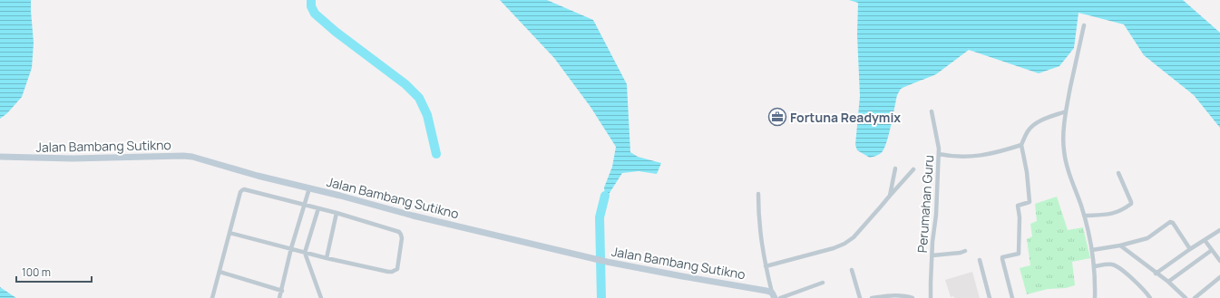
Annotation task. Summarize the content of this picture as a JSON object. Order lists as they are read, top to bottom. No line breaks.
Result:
{"streets":{"street":["Jalan Bambang Sutikno","Perumahan Guru"]},"places":{"office":["Fortuna Readymix"]},"scale_bar":"100 m"}
